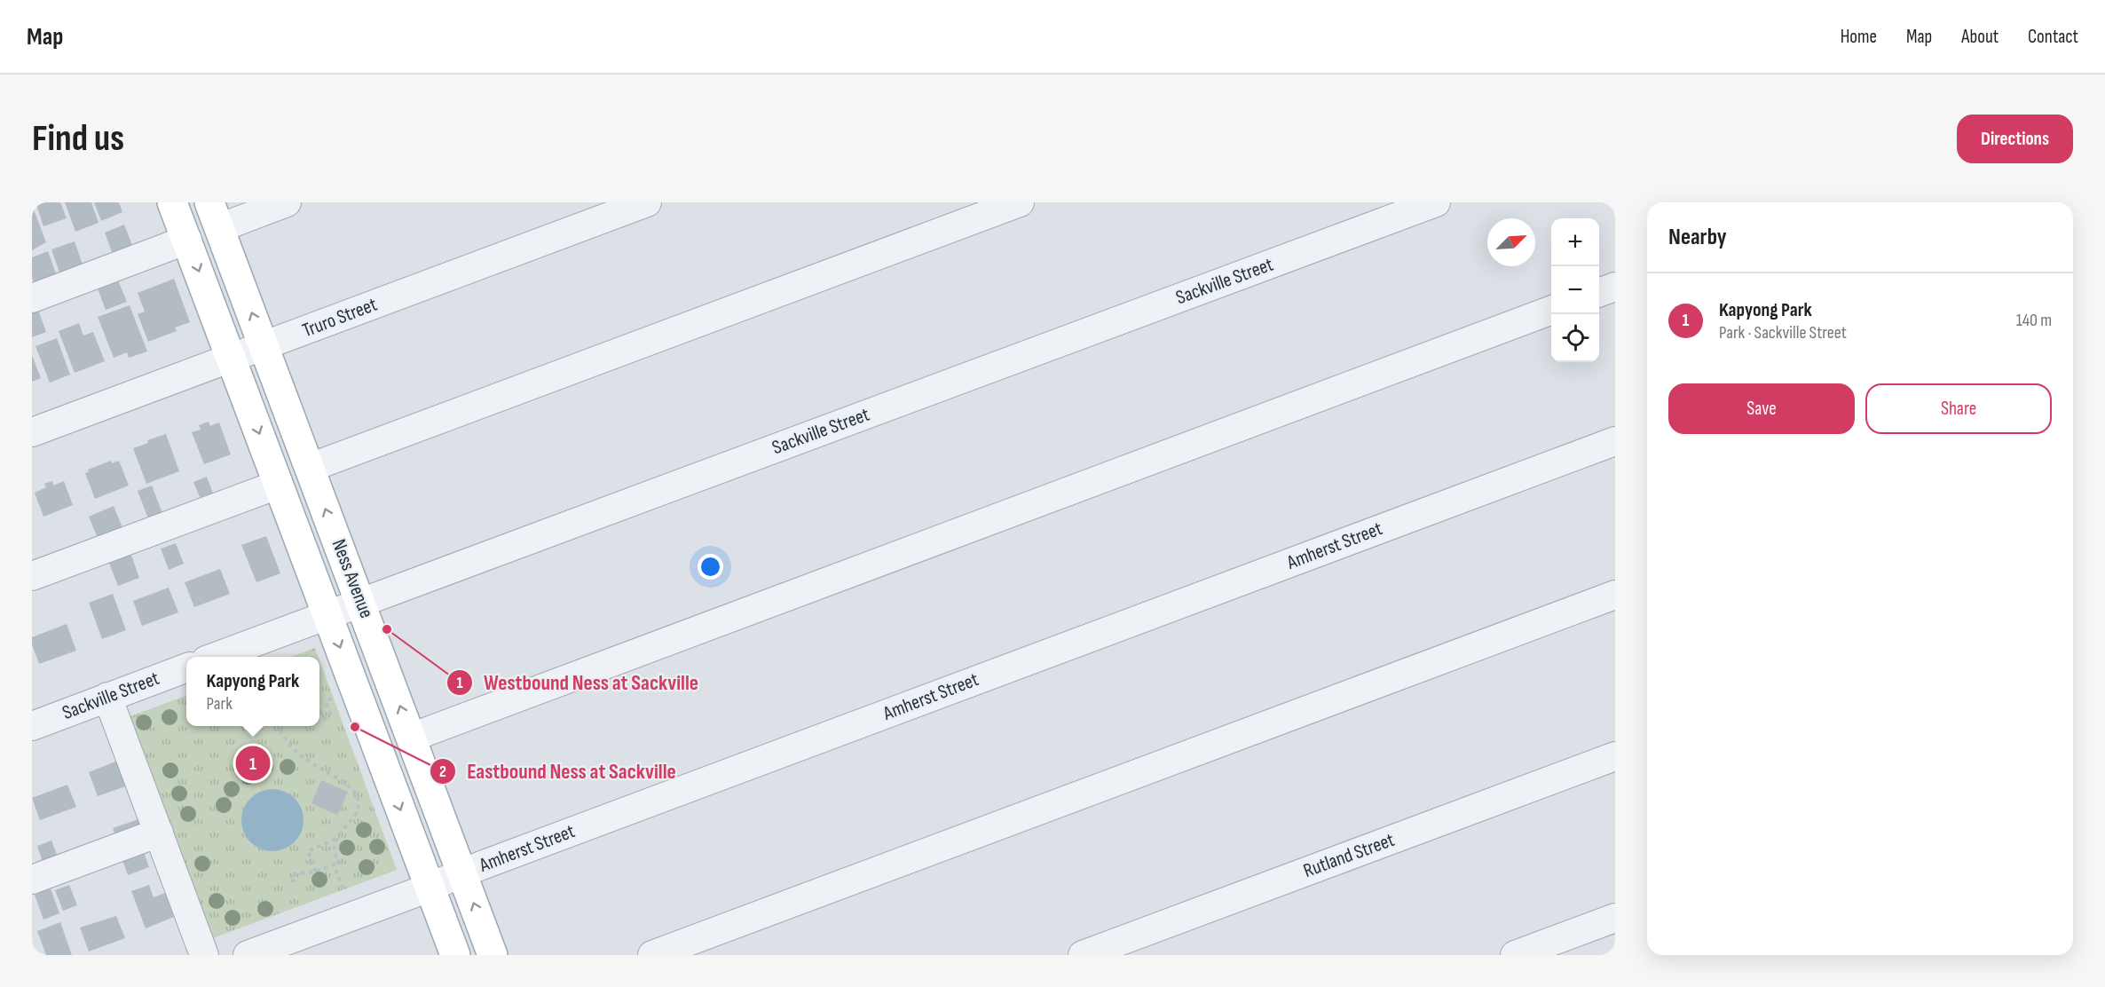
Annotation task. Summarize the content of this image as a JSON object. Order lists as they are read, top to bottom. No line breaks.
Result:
{"streets":{"main road":["Ness Avenue"],"street":["Sackville Street","Truro Street","Amherst Street","Rutland Street"]},"crossings":[["Sackville Street","Ness Avenue"],["Truro Street","Ness Avenue"],["Amherst Street","Ness Avenue"]],"places":["Westbound Ness at Sackville","Eastbound Ness at Sackville"],"north":"top right","page":{"header":"Map","nav":["Home","Map","About","Contact"],"buttons":["Directions",["Save","Share"]],"title":"Find us","heading":"Nearby","map_buttons":["+","−"],"list":[{"mark":"1","name":"Kapyong Park","note":"Park · Sackville Street","value":"140 m"}],"popup":["Kapyong Park","Park"],"pins":"1"}}
